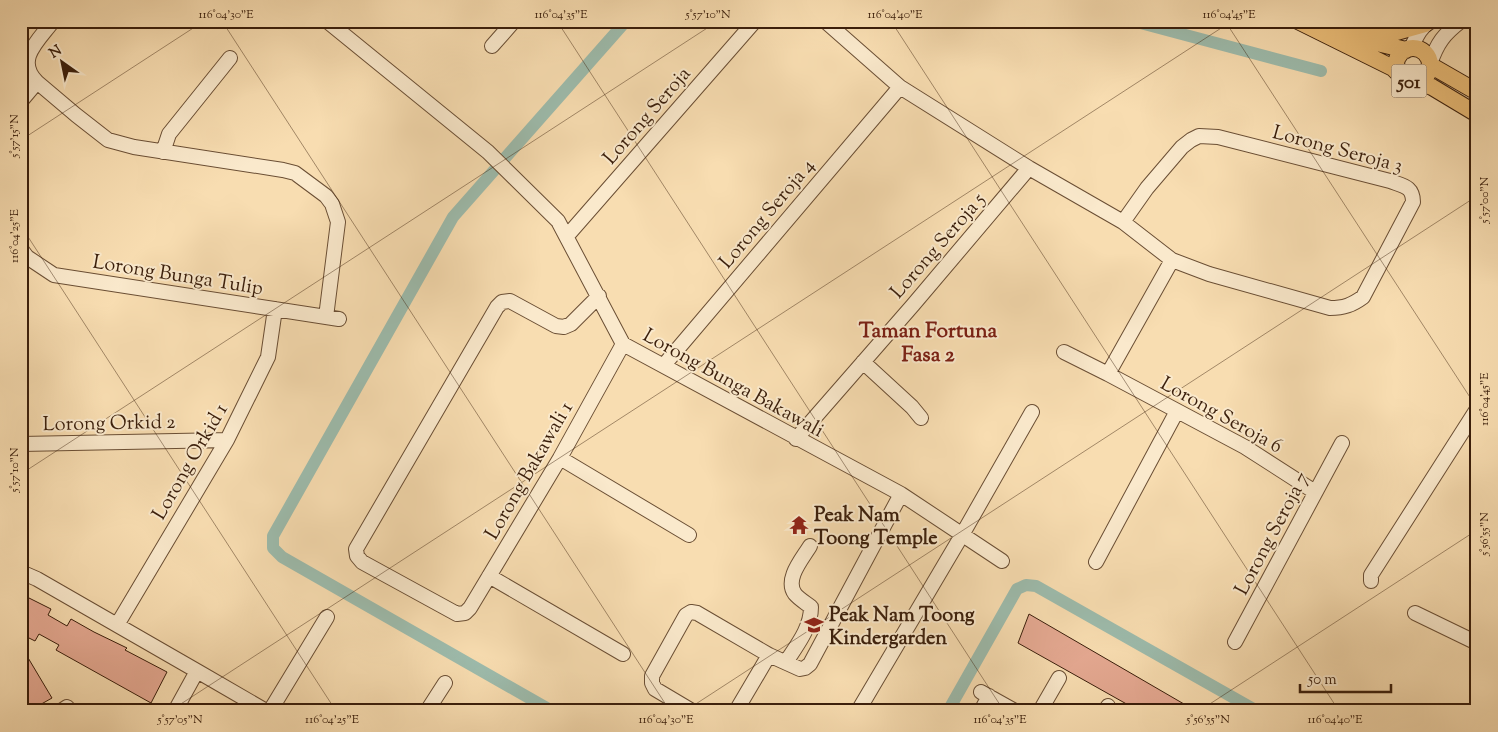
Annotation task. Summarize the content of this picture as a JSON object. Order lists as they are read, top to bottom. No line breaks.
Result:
{"streets":{"main road":["501"],"street":["Lorong Seroja","Lorong Seroja 3","Lorong Seroja 4","Lorong Seroja 5","Lorong Bunga Tulip","Lorong Bunga Bakawali","Lorong Seroja 6","Lorong Orkid 2","Lorong Orkid 1","Lorong Bakawali 1","Lorong Seroja 7"]},"crossings":[["Lorong Seroja","Lorong Bunga Bakawali"],["Lorong Seroja 3","Lorong Seroja 4"],["Lorong Seroja 3","Lorong Seroja 5"],["Lorong Seroja 4","Lorong Bunga Bakawali"],["Lorong Seroja 5","Lorong Bunga Bakawali"],["Lorong Bunga Tulip","Lorong Orkid 1"],["Lorong Bunga Bakawali","Lorong Bakawali 1"],["Lorong Seroja 6","Lorong Seroja 7"],["Lorong Orkid 2","Lorong Orkid 1"]],"districts":["Taman Fortuna Fasa 2"],"places":{"temple":["Peak Nam Toong Temple"],"school or university":["Peak Nam Toong Kindergarden"]},"scale_bar":"50 m","north":"top left","coordinates":["116°04'30\"E","116°04'35\"E","5°57'10\"N","116°04'40\"E","116°04'45\"E","5°57'15\"N","5°57'00\"N","116°04'25\"E","5°56'55\"N","5°57'05\"N"]}
